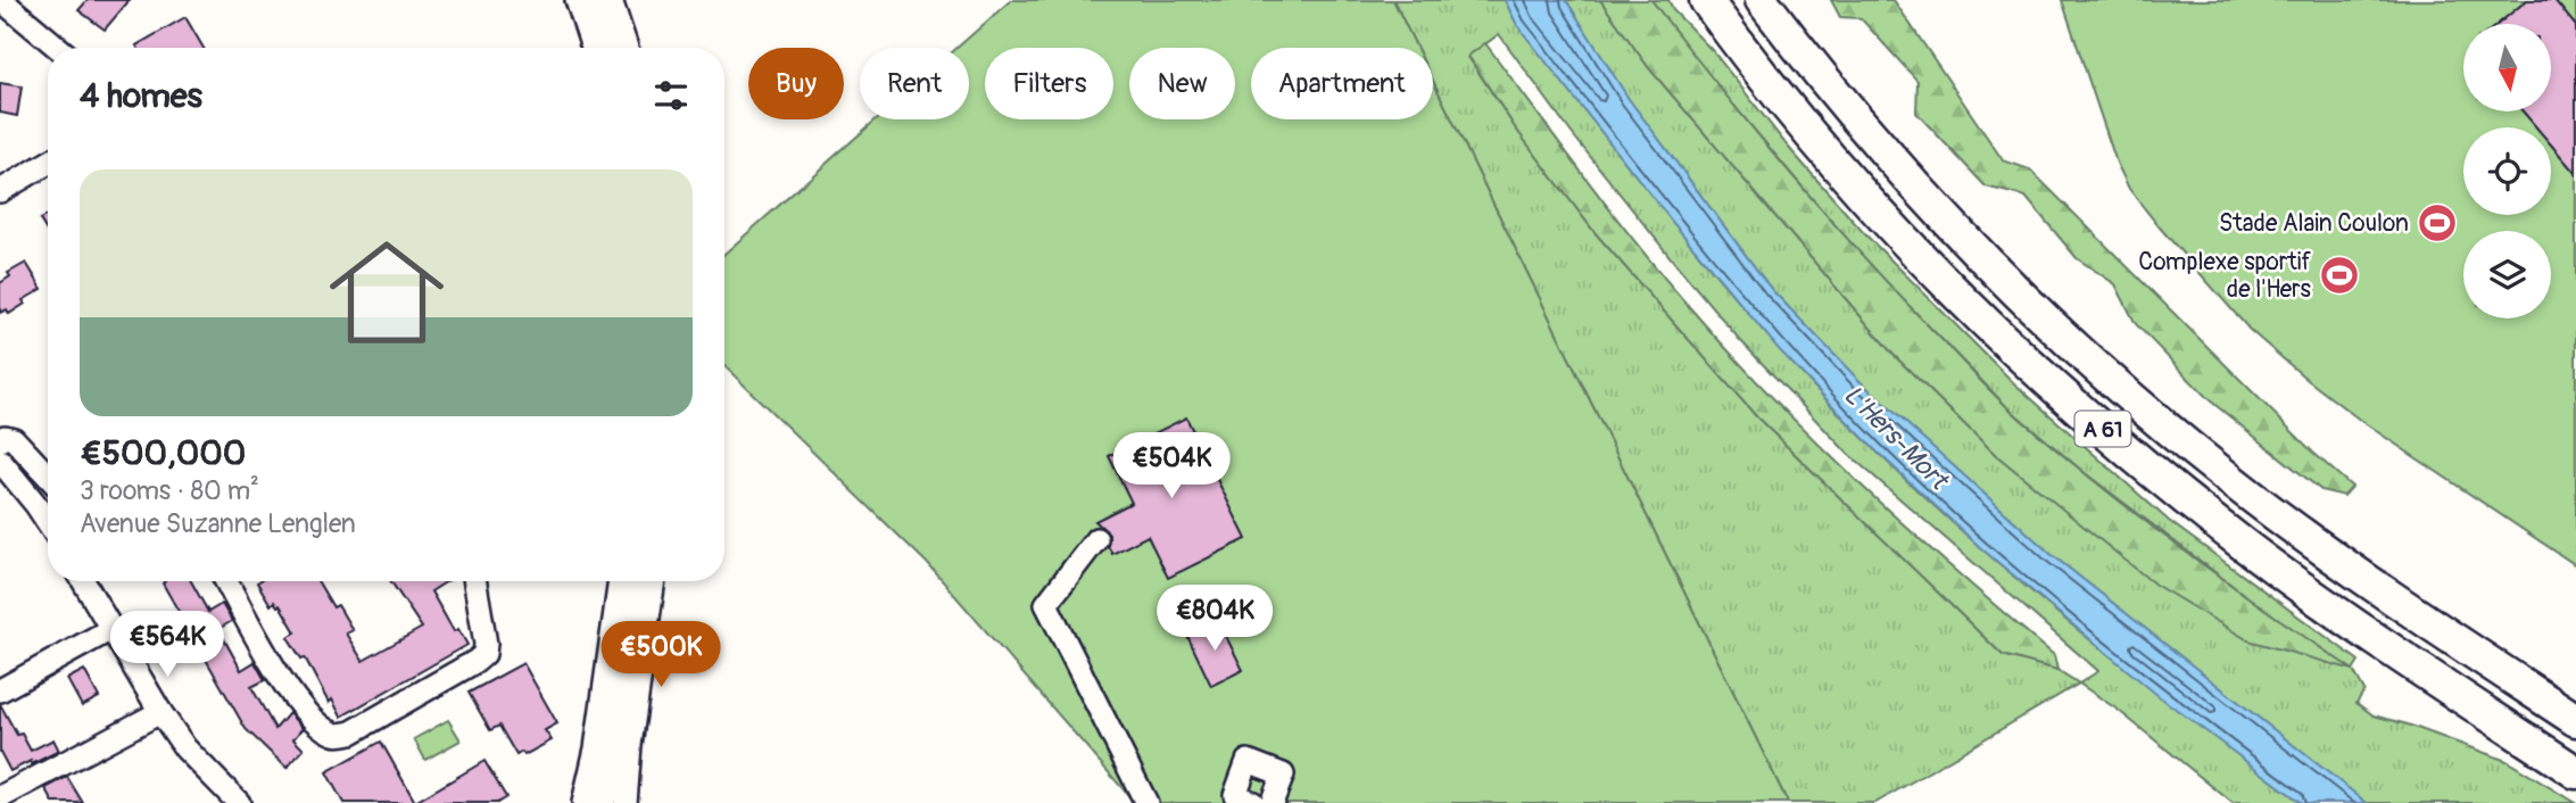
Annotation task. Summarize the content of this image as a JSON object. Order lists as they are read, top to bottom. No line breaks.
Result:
{"streets":{"highway":["A 61"]},"water":["L'Hers-Mort"],"places":{"sports":["Stade Alain Coulon","Complexe sportif de l'Hers"]},"north":"bottom","page":{"chip":["Buy","Rent","Filters","New","Apartment"],"heading":"4 homes","list":[{"name":"€500,000","note":"3 rooms · 80 m² · Avenue Suzanne Lenglen"}],"price":["€504K","€804K","€564K","€500K"]}}
